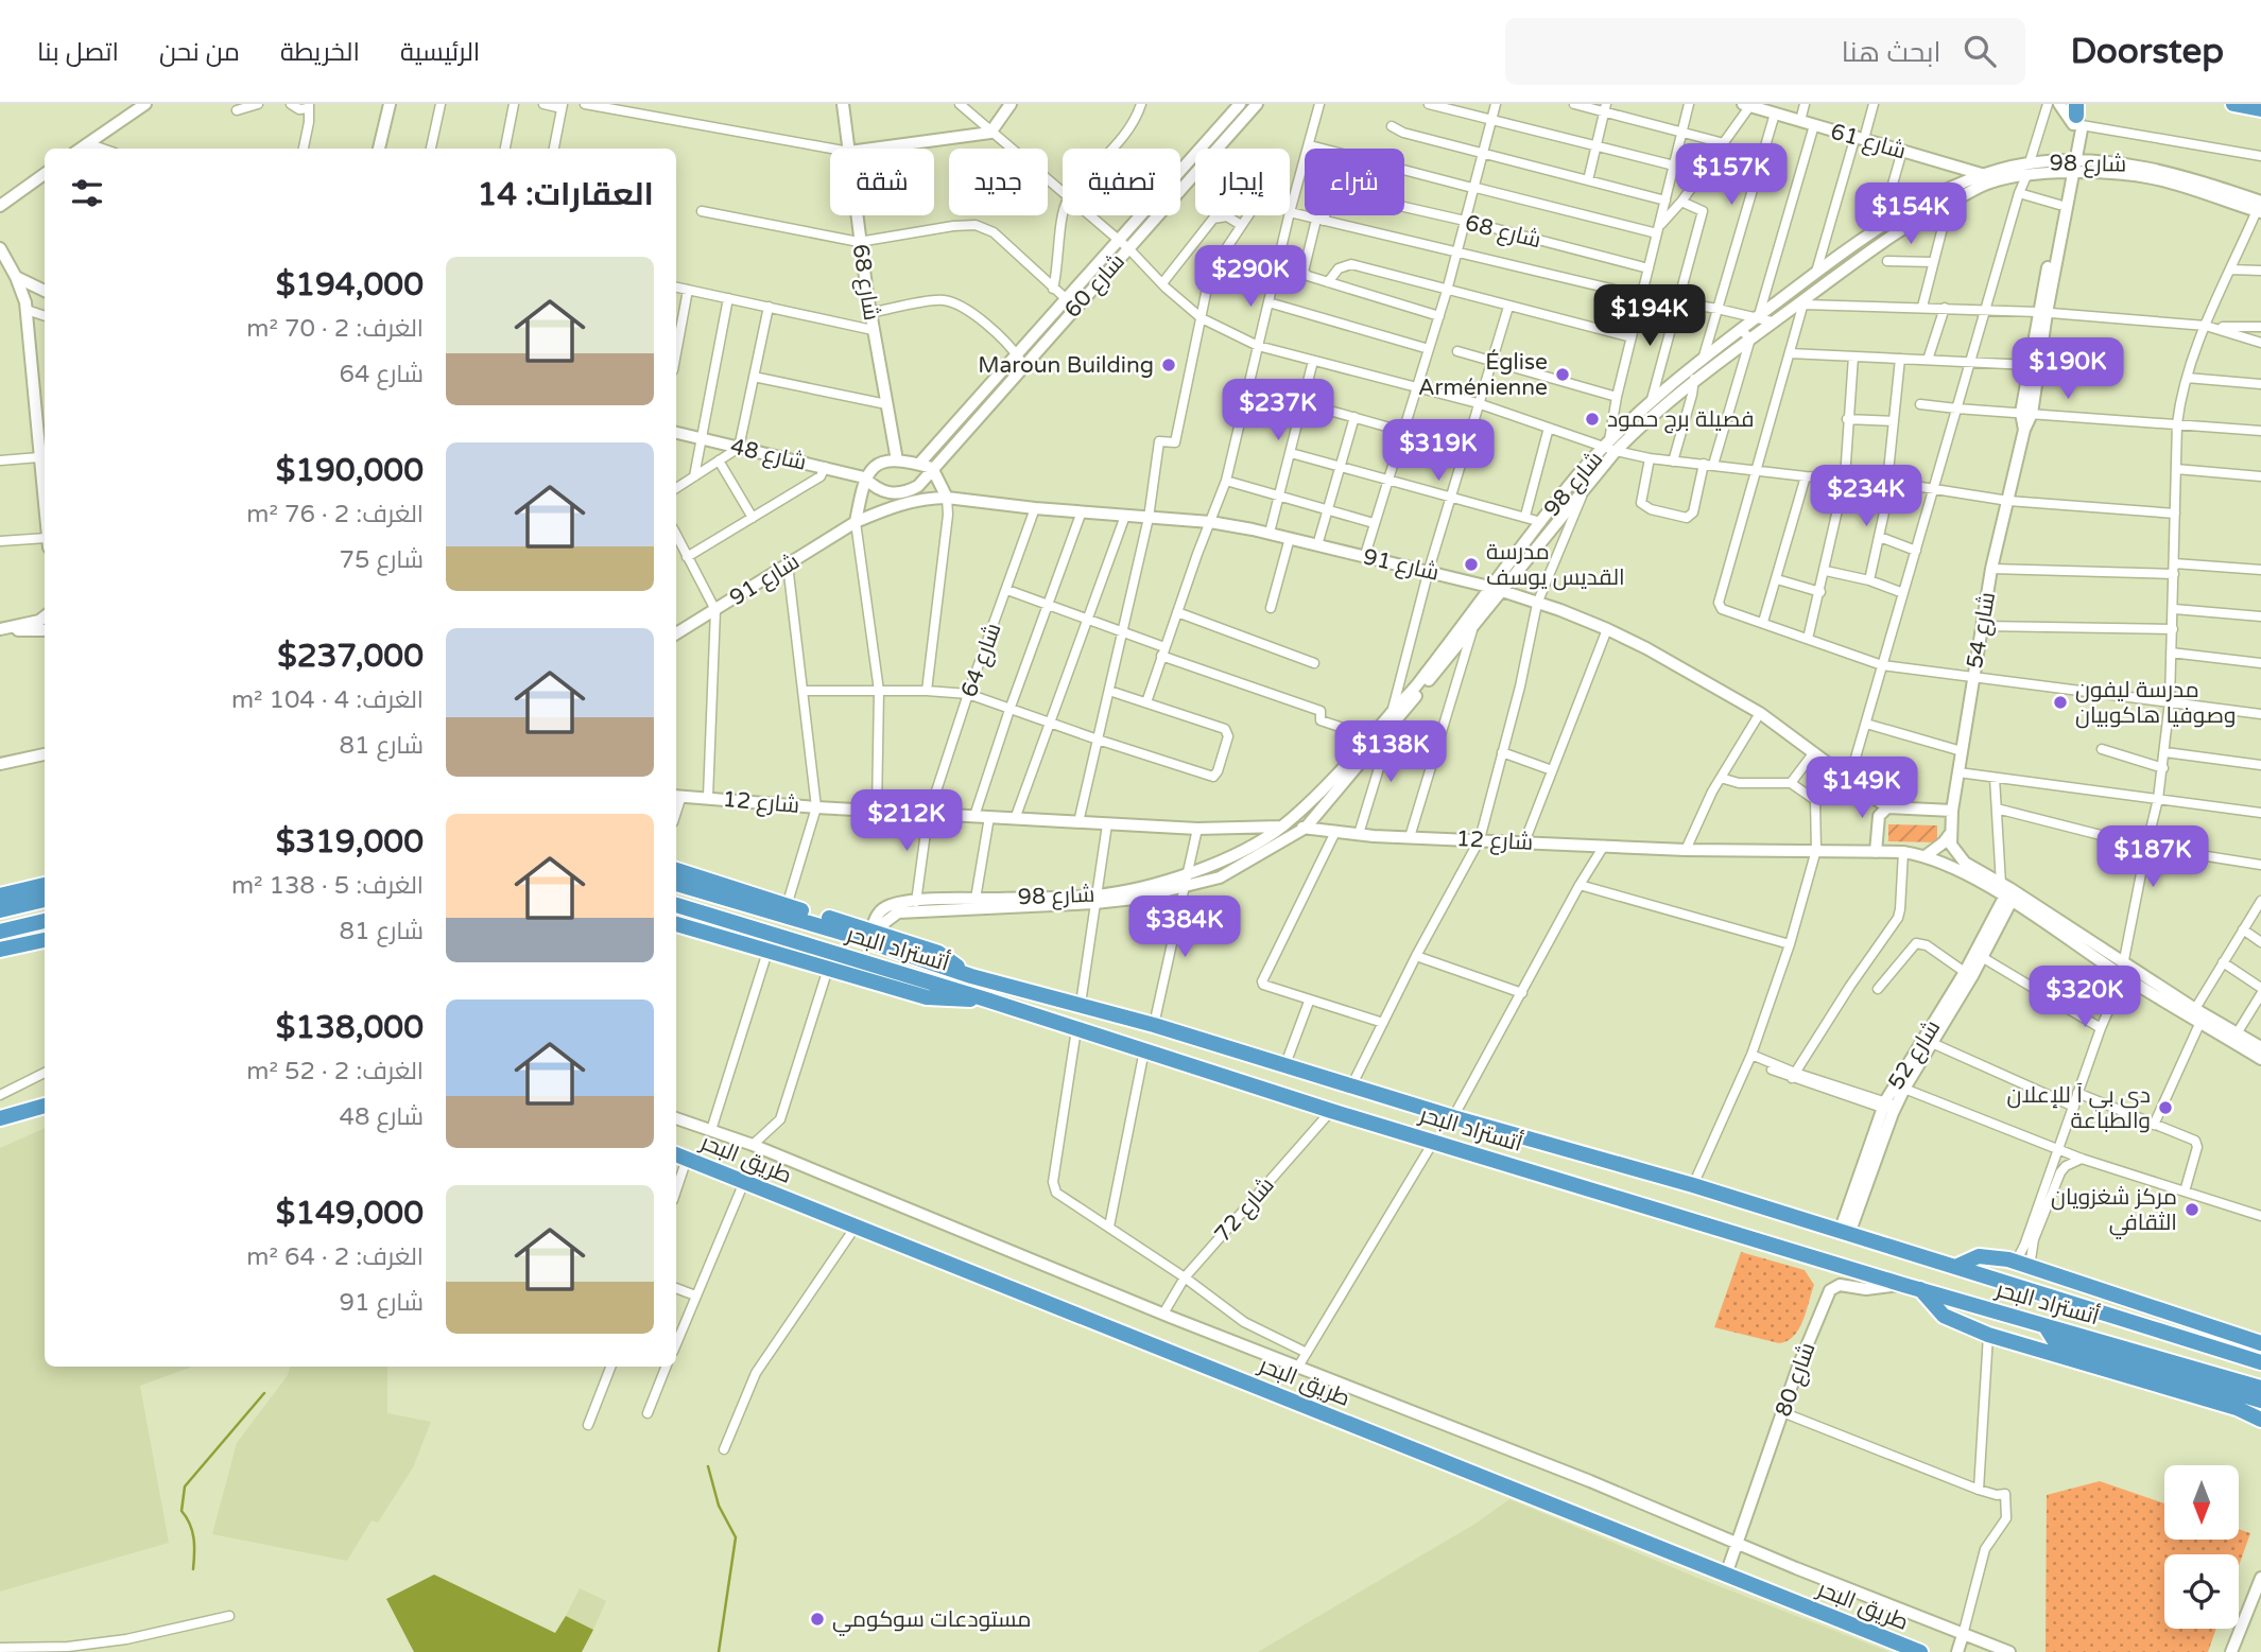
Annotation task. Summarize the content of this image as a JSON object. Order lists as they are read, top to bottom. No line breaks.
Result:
{"streets":{"highway":["أتستراد البحر","طريق البحر"],"street":["شارع 61","شارع 98","شارع 68","شارع 60","شارع 48","شارع 91","شارع 54","شارع 64","شارع 12","شارع 52","شارع 72","شارع 80"]},"crossings":[["شارع 61","شارع 98"],["شارع 98","شارع 91"],["شارع 98","شارع 54"],["شارع 98","شارع 64"],["شارع 98","شارع 12"],["شارع 60","شارع 48"],["شارع 91","شارع 64"],["شارع 54","شارع 12"],["شارع 64","شارع 12"],["شارع 12","شارع 52"],["أتستراد البحر","شارع 52"],["أتستراد البحر","شارع 72"],["أتستراد البحر","شارع 80"],["طريق البحر","شارع 80"]],"places":["Maroun Building","Église Arménienne","فصيلة برج حمود","مدرسة القديس يوسف","مدرسة ليفون وصوفيا هاكوبيان","دي بي آ للإعلان والطباعة","مركز شغزويان الثقافي","مستودعات سوكومي"],"north":"bottom","page":{"header":"Doorstep","search":"ابحث هنا","nav":["الرئيسية","الخريطة","من نحن","اتصل بنا"],"price":["$157K","$154K","$290K","$194K","$190K","$237K","$319K","$234K","$138K","$149K","$212K","$187K","$384K","$320K"],"chip":["شراء","إيجار","تصفية","جديد","شقة"],"heading":"العقارات: 14","list":[{"name":"$194,000","note":"الغرف: 2 · 70 m² · شارع 64"},{"name":"$190,000","note":"الغرف: 2 · 76 m² · شارع 75"},{"name":"$237,000","note":"الغرف: 4 · 104 m² · شارع 81"},{"name":"$319,000","note":"الغرف: 5 · 138 m² · شارع 81"},{"name":"$138,000","note":"الغرف: 2 · 52 m² · شارع 48"},{"name":"$149,000","note":"الغرف: 2 · 64 m² · شارع 91"}]}}
